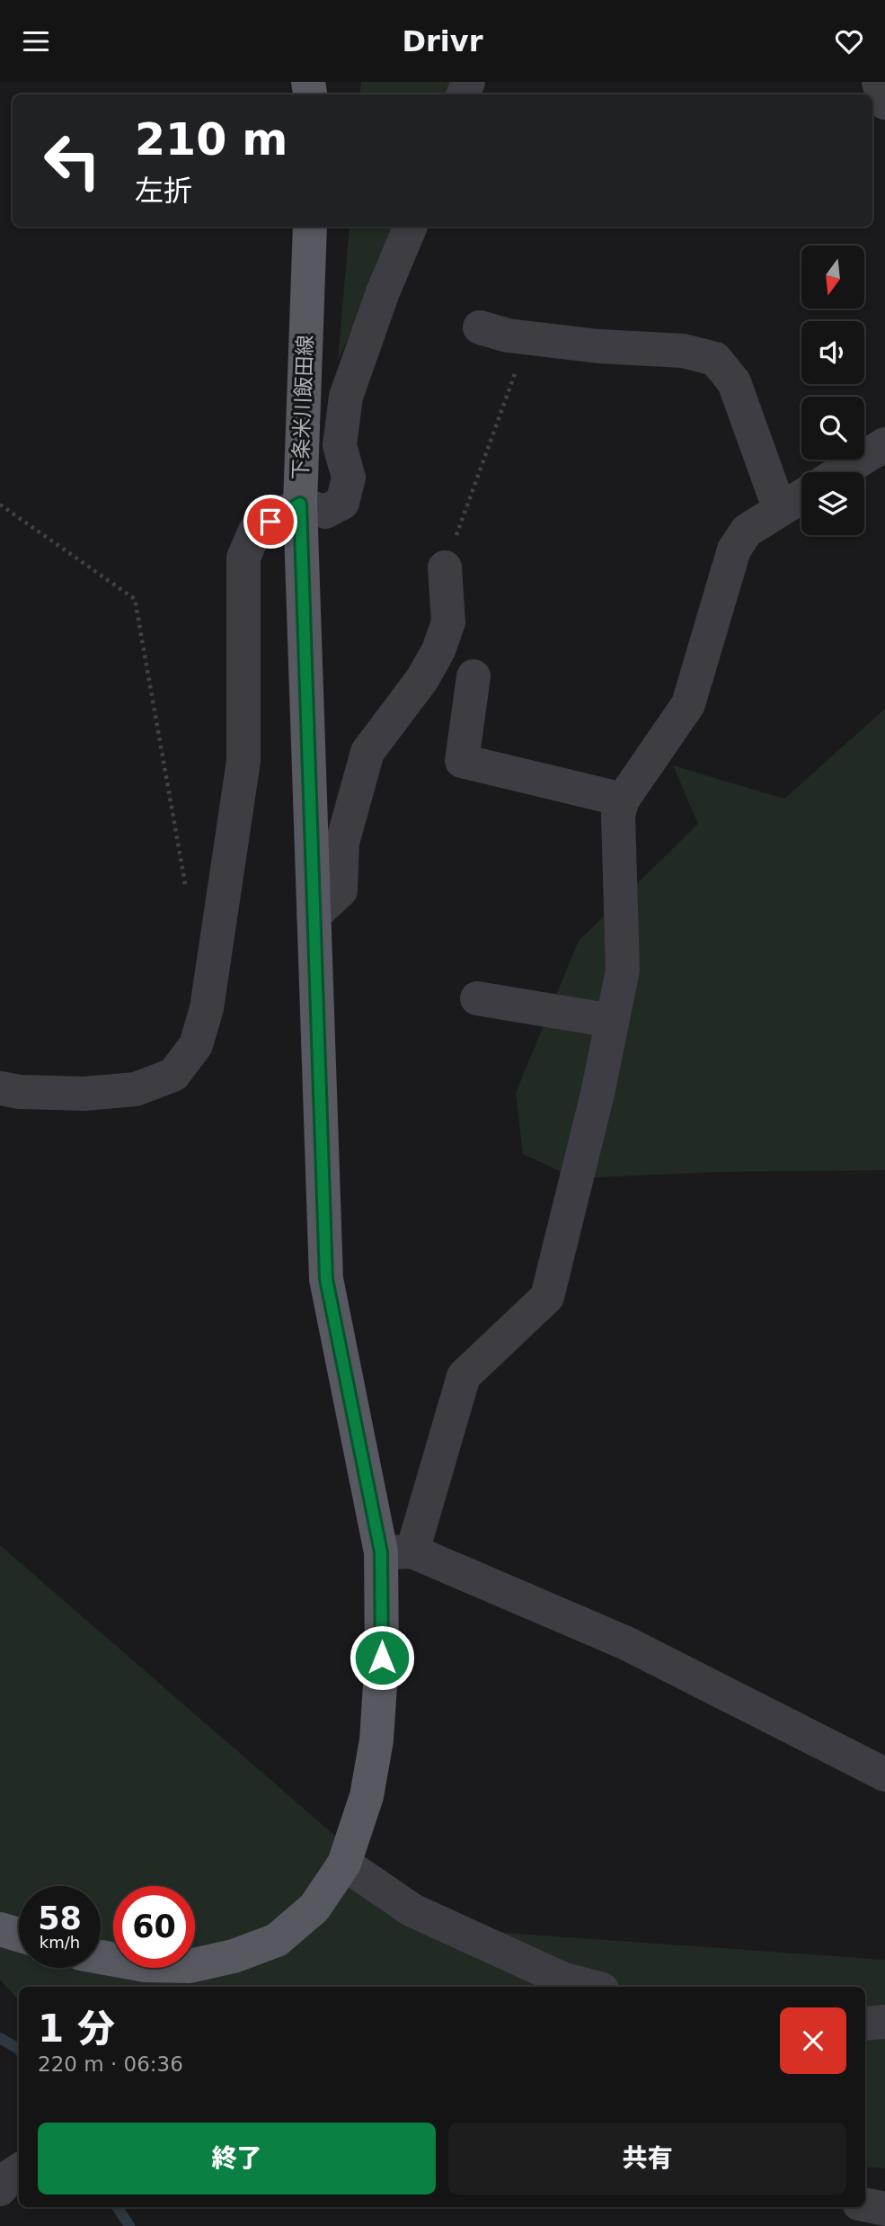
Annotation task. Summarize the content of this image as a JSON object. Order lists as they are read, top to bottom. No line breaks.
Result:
{"streets":{"main road":["下条米川飯田線"]},"north":"bottom","page":{"header":"Drivr","turn":["210 m","左折"],"speed":"58 km/h","limit":"60","heading":["1 分","220 m · 06:36"],"buttons":["終了","共有"]}}
